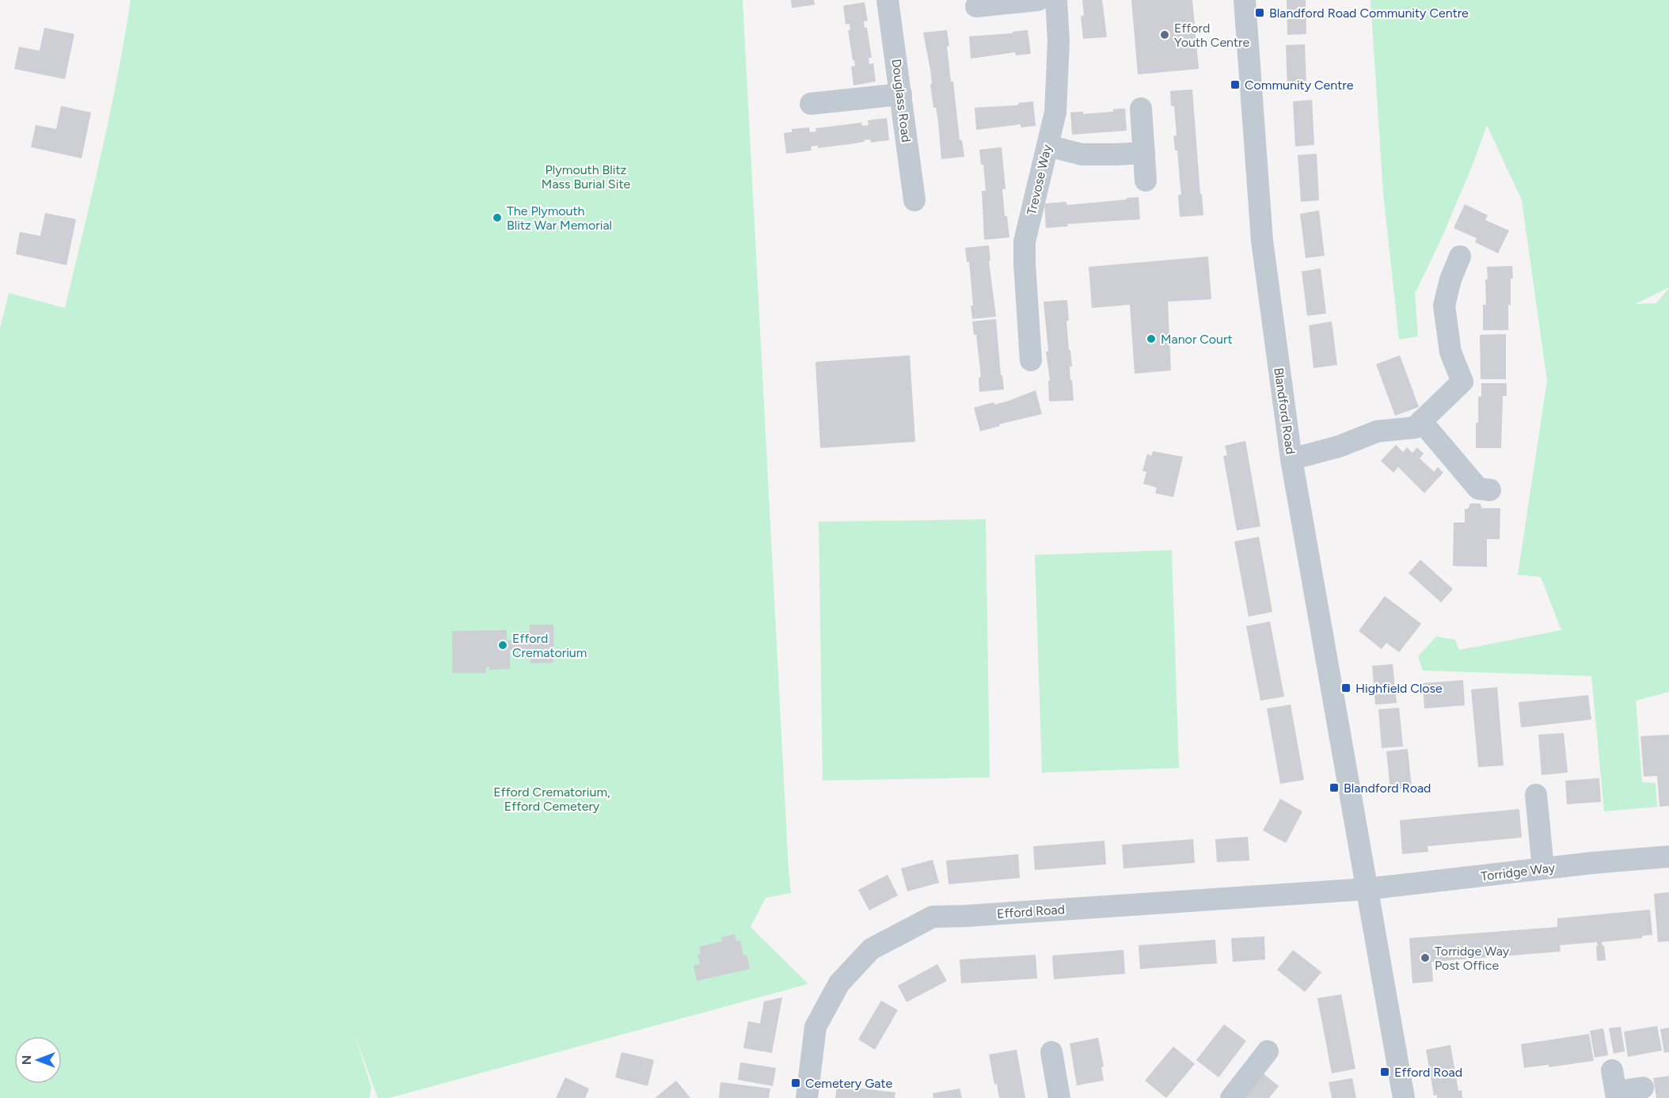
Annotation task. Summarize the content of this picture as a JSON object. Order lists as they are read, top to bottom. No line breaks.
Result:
{"streets":{"street":["Douglass Road","Trevose Way","Blandford Road","Torridge Way","Efford Road"]},"crossings":[["Blandford Road","Torridge Way"],["Blandford Road","Efford Road"],["Torridge Way","Efford Road"]],"parks":["Plymouth Blitz Mass Burial Site","Efford Crematorium, Efford Cemetery"],"places":{"transit":["Blandford Road Community Centre","Community Centre","Highfield Close","Blandford Road","Efford Road","Cemetery Gate"],"other":["Efford Youth Centre","The Plymouth Blitz War Memorial","Manor Court","Efford Crematorium","Torridge Way Post Office"]},"north":"left"}
